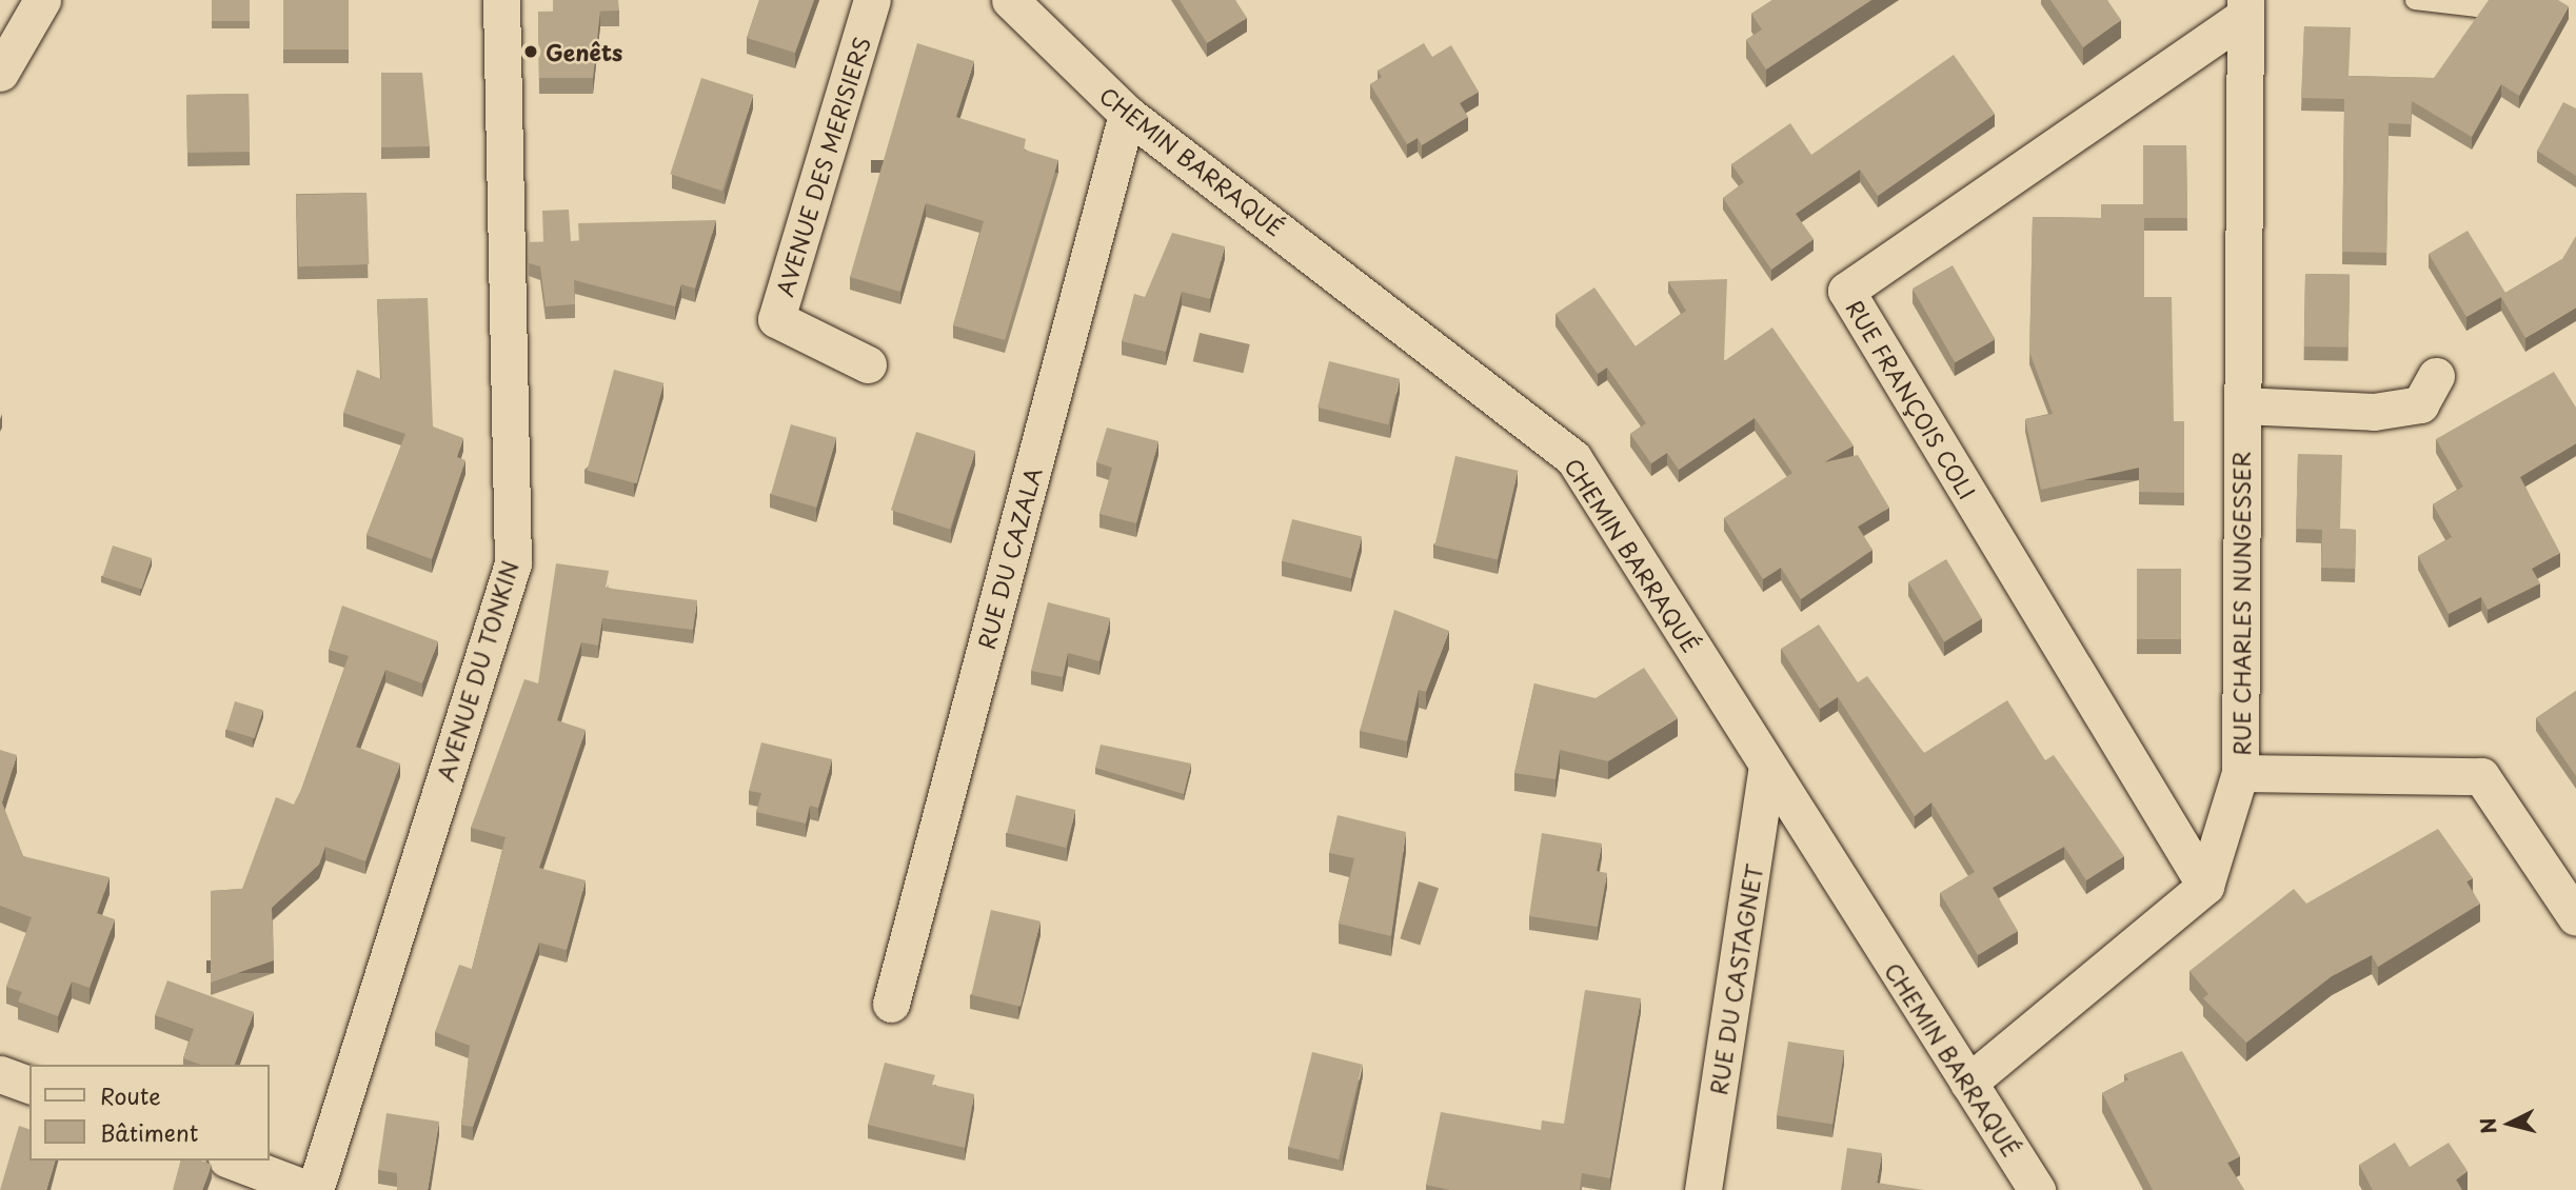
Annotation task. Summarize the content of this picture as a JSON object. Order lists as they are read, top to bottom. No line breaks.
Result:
{"streets":{"street":["CHEMIN BARRAQUÉ","AVENUE DES MERISIERS","RUE FRANÇOIS COLI","RUE DU CAZALA","RUE CHARLES NUNGESSER","AVENUE DU TONKIN","RUE DU CASTAGNET"]},"crossings":[["CHEMIN BARRAQUÉ","RUE DU CAZALA"],["CHEMIN BARRAQUÉ","RUE DU CASTAGNET"],["RUE FRANÇOIS COLI","RUE CHARLES NUNGESSER"]],"places":["Genêts"],"legend":["Route","Bâtiment"],"north":"left"}
